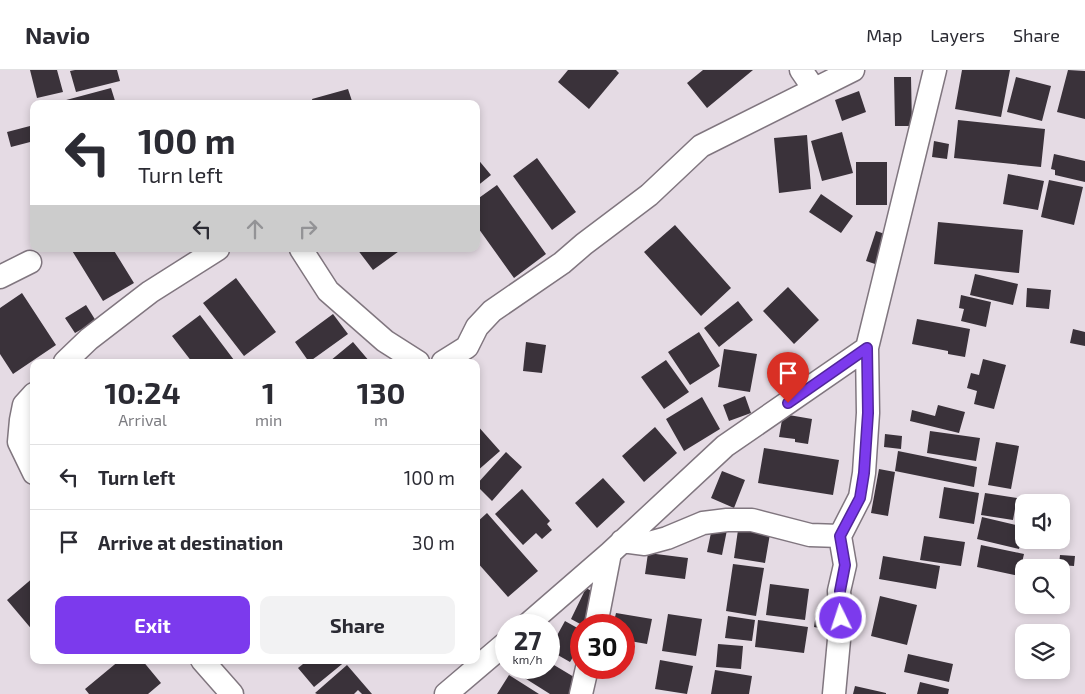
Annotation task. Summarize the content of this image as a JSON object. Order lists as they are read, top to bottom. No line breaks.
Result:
{"page":{"header":"Navio","nav":["Map","Layers","Share"],"turn":["100 m","Turn left"],"eta":["10:24","Arrival","1","min","130","m"],"list":[{"name":"Turn left","value":"100 m"},{"name":"Arrive at destination","value":"30 m"}],"buttons":["Exit","Share"],"speed":"27 km/h","limit":"30"}}
